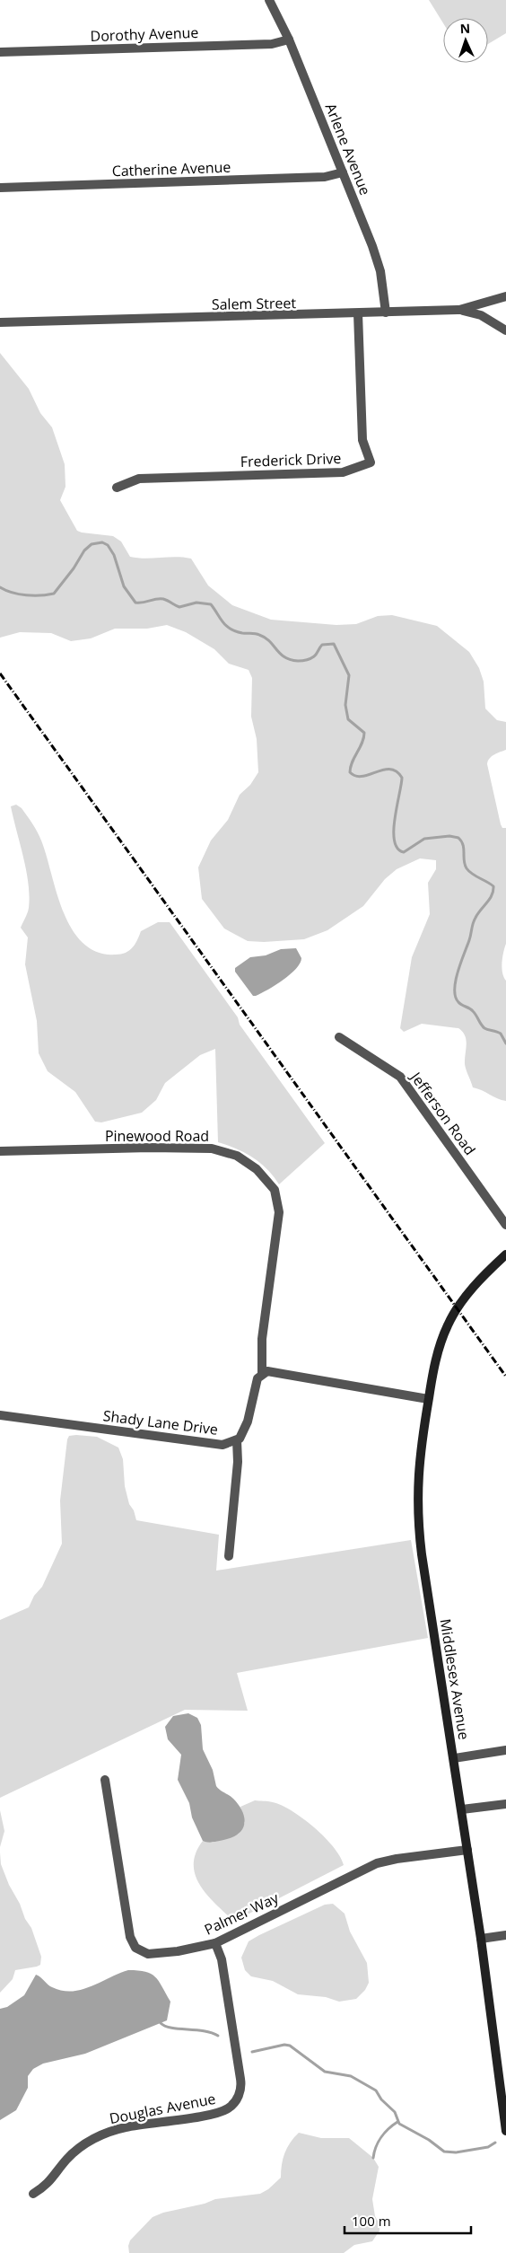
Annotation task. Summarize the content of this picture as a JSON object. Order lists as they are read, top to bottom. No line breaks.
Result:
{"streets":{"main road":["Middlesex Avenue"],"street":["Dorothy Avenue","Arlene Avenue","Catherine Avenue","Salem Street","Frederick Drive","Jefferson Road","Pinewood Road","Shady Lane Drive","Palmer Way","Douglas Avenue"]},"crossings":[["Dorothy Avenue","Arlene Avenue"],["Arlene Avenue","Catherine Avenue"],["Arlene Avenue","Salem Street"],["Salem Street","Frederick Drive"],["Pinewood Road","Shady Lane Drive"],["Middlesex Avenue","Palmer Way"],["Palmer Way","Douglas Avenue"]],"scale_bar":"100 m","north":"top"}
